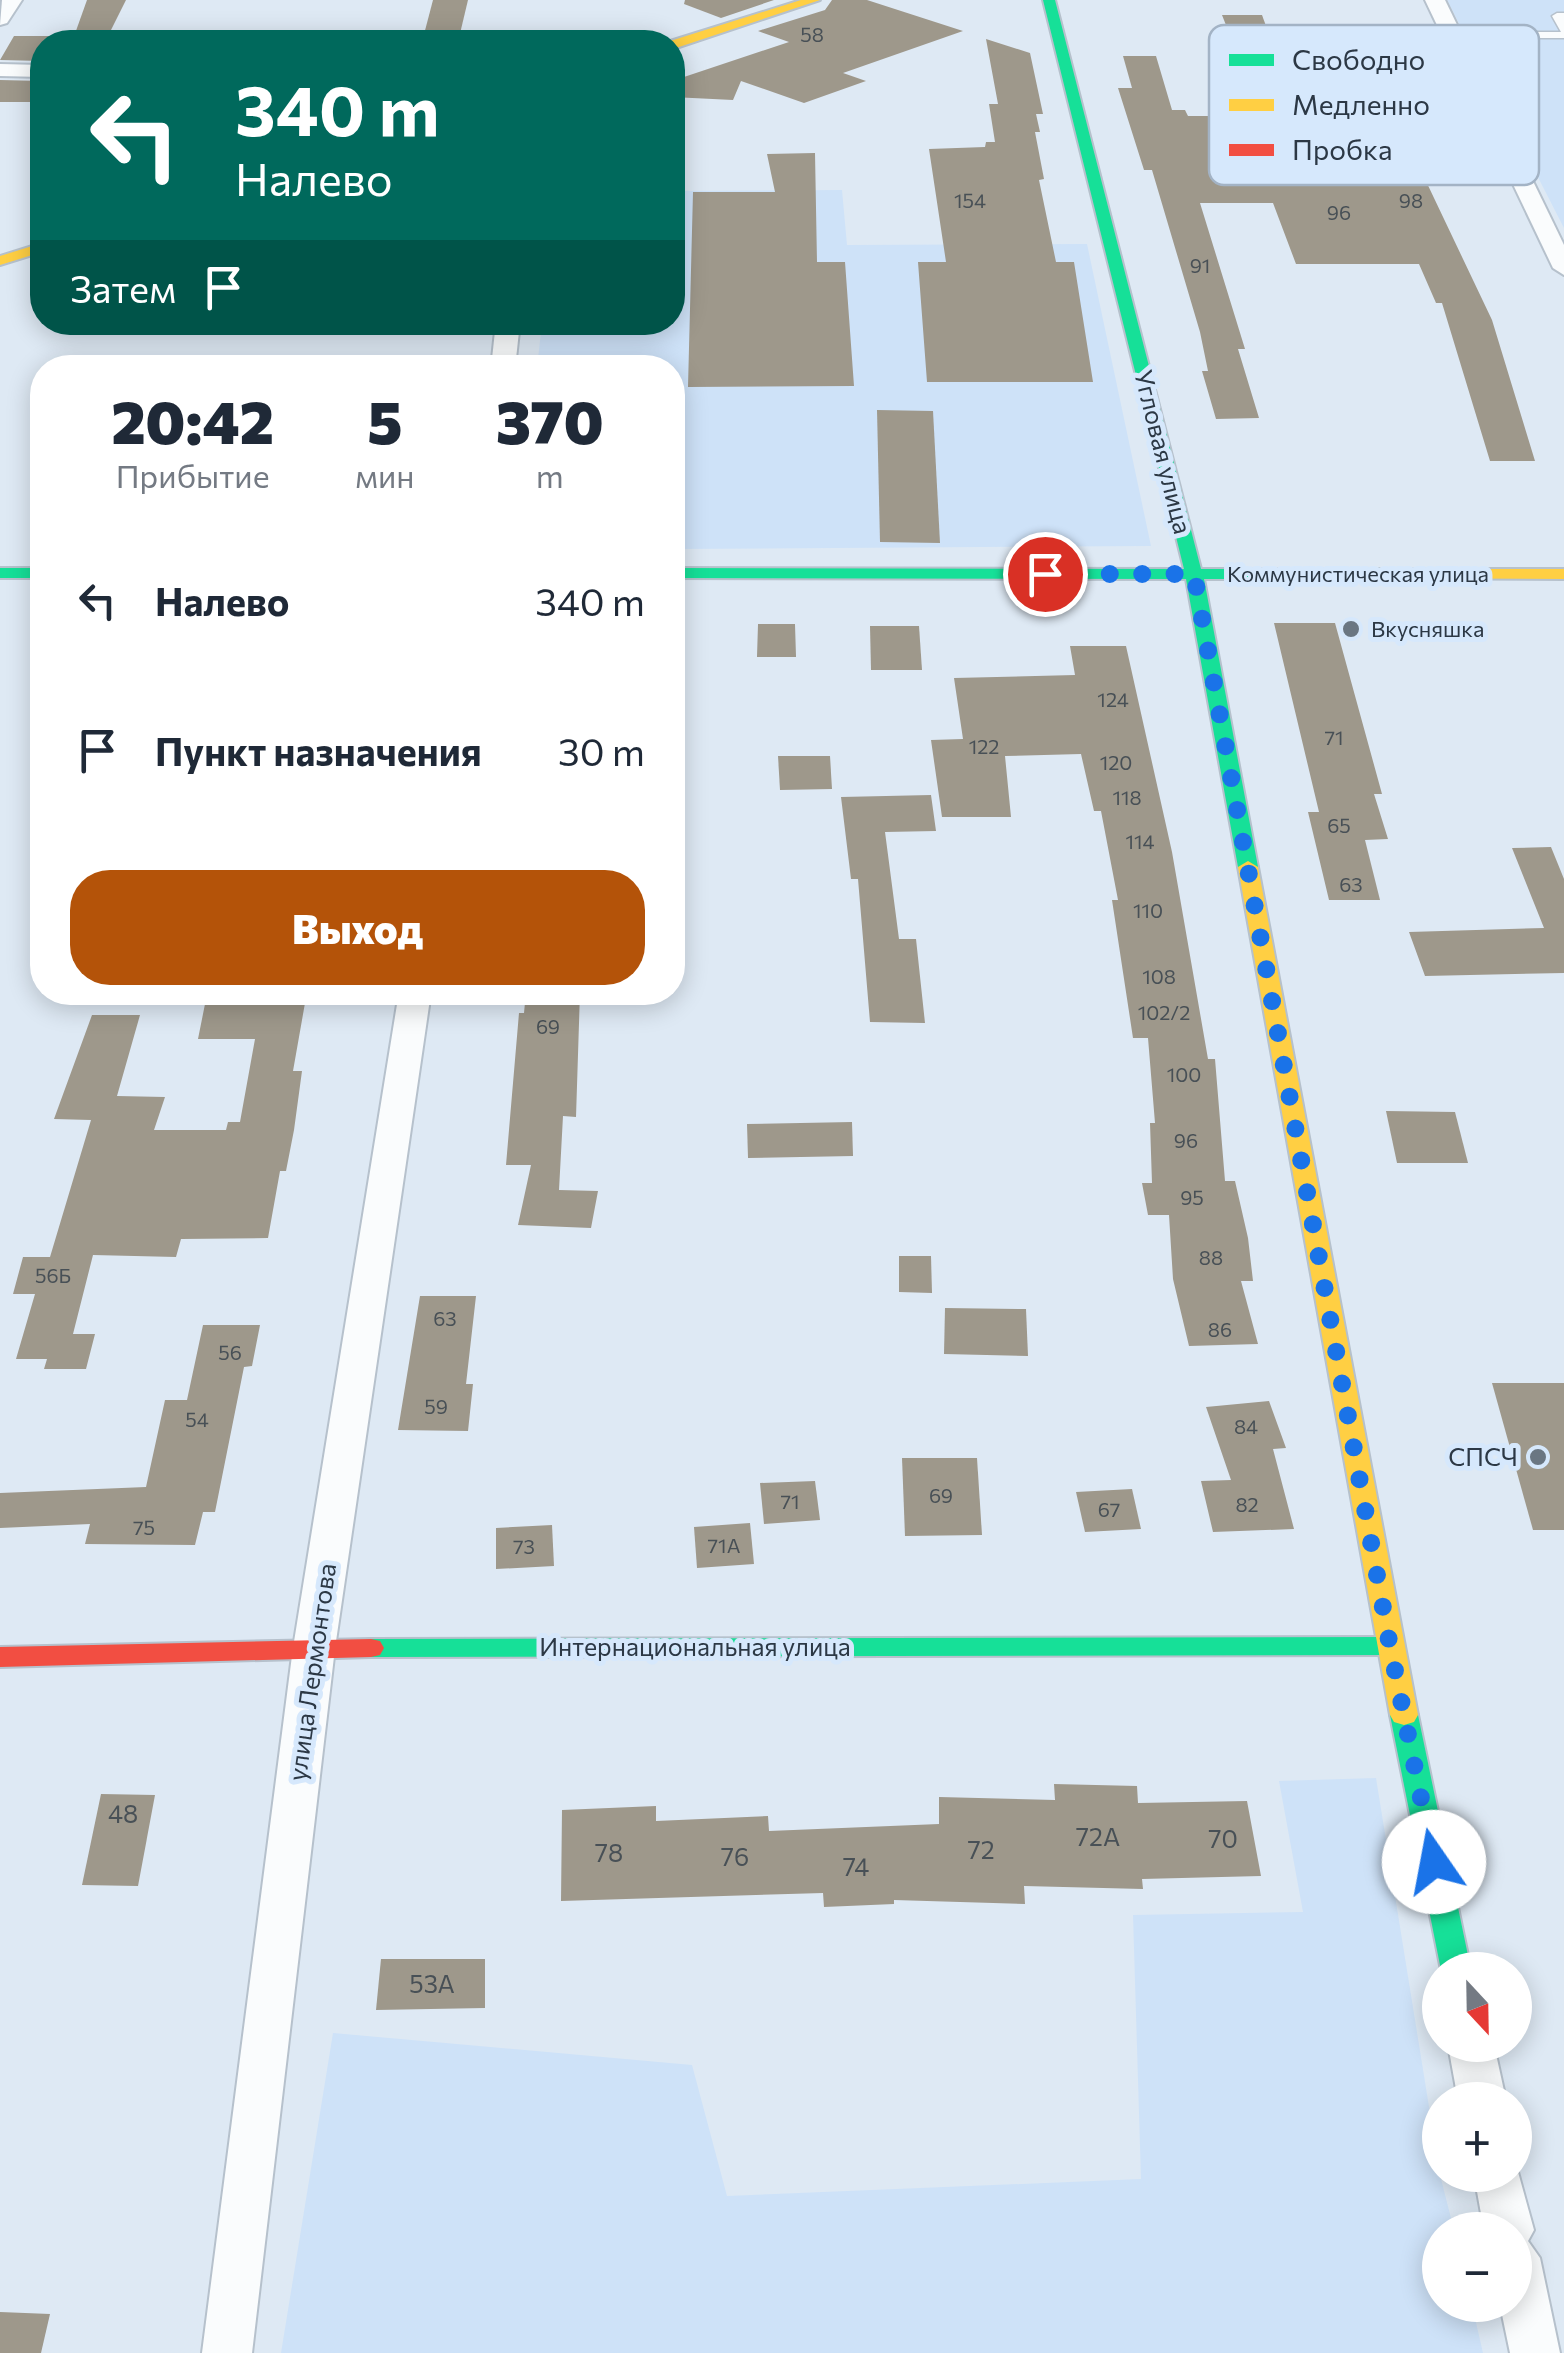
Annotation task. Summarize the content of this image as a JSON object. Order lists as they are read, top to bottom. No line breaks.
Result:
{"streets":{"street":["Угловая улица","Коммунистическая улица","Интернациональная улица","улица Лермонтова"]},"crossings":[["Угловая улица","Коммунистическая улица"],["Угловая улица","Интернациональная улица"],["Интернациональная улица","улица Лермонтова"]],"places":["Вкусняшка","СПСЧ"],"house_numbers":["58","154","98","96","91","124","71","122","120","118","65","114","63","110","108","102/2","69","100","96","95","88","56Б","63","86","56","59","54","84","69","71","82","67","75","71А","73","48","72А","70","72","78","76","74","53А"],"legend":["Свободно","Медленно","Пробка"],"north":"bottom","page":{"turn":["340 m","Налево"],"then":"Затем","eta":["20:42","Прибытие","5","мин","370","m"],"list":[{"name":"Налево","value":"340 m"},{"name":"Пункт назначения","value":"30 m"}],"buttons":"Выход","map_buttons":["+","−"]}}
